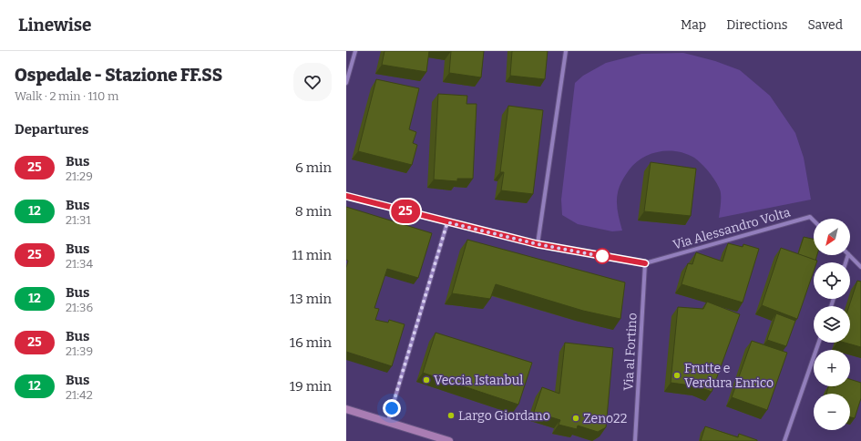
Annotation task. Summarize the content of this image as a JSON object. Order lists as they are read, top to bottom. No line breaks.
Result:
{"streets":{"street":["Via Alessandro Volta","Via al Fortino"]},"crossings":[["Via Alessandro Volta","Via al Fortino"]],"places":["Frutte e Verdura Enrico","Veccia Istanbul","Largo Giordano","Zeno22"],"lines":["bus line 25"],"north":"bottom left","page":{"header":"Linewise","nav":["Map","Directions","Saved"],"heading":[["Ospedale - Stazione FF.SS","Walk · 2 min · 110 m"],"Departures"],"on_map":"25","list":[{"mark":"25","name":"Bus","note":"21:29","value":"6 min"},{"mark":"12","name":"Bus","note":"21:31","value":"8 min"},{"mark":"25","name":"Bus","note":"21:34","value":"11 min"},{"mark":"12","name":"Bus","note":"21:36","value":"13 min"},{"mark":"25","name":"Bus","note":"21:39","value":"16 min"},{"mark":"12","name":"Bus","note":"21:42","value":"19 min"}],"map_buttons":["+","−"]}}
